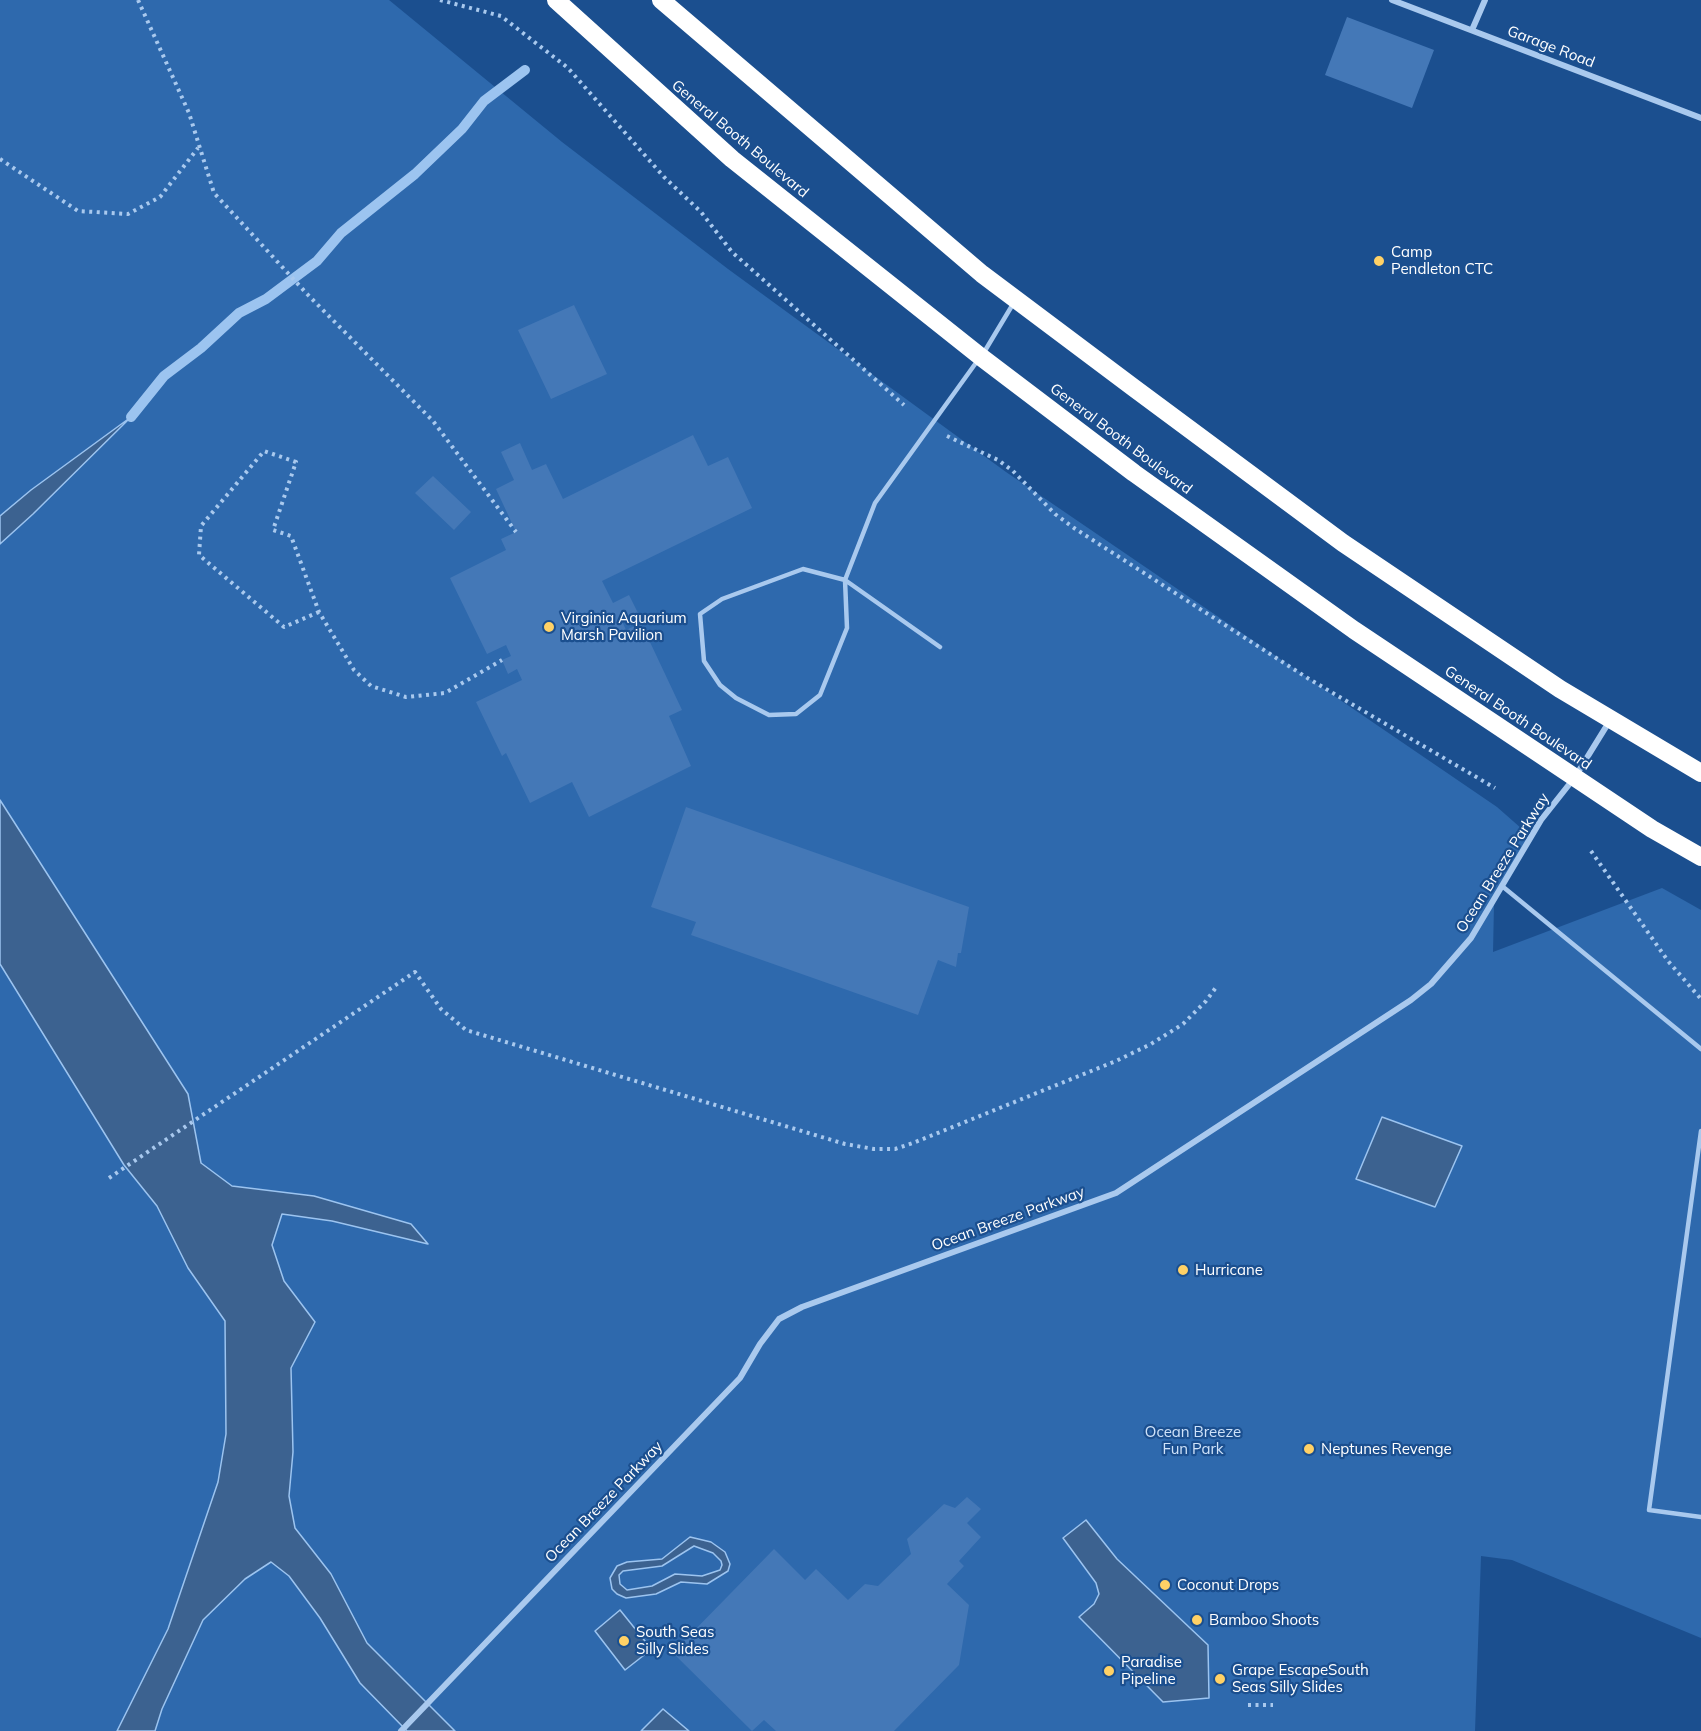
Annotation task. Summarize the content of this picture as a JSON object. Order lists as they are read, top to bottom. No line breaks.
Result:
{"streets":{"highway":["General Booth Boulevard"],"street":["Garage Road","Ocean Breeze Parkway"]},"crossings":[["General Booth Boulevard","Ocean Breeze Parkway"]],"parks":["Ocean Breeze Fun Park"],"places":["Camp Pendleton CTC","Virginia Aquarium Marsh Pavilion","Hurricane","Neptunes Revenge","Coconut Drops","Bamboo Shoots","South Seas Silly Slides","Paradise Pipeline","Grape EscapeSouth Seas Silly Slides"]}
